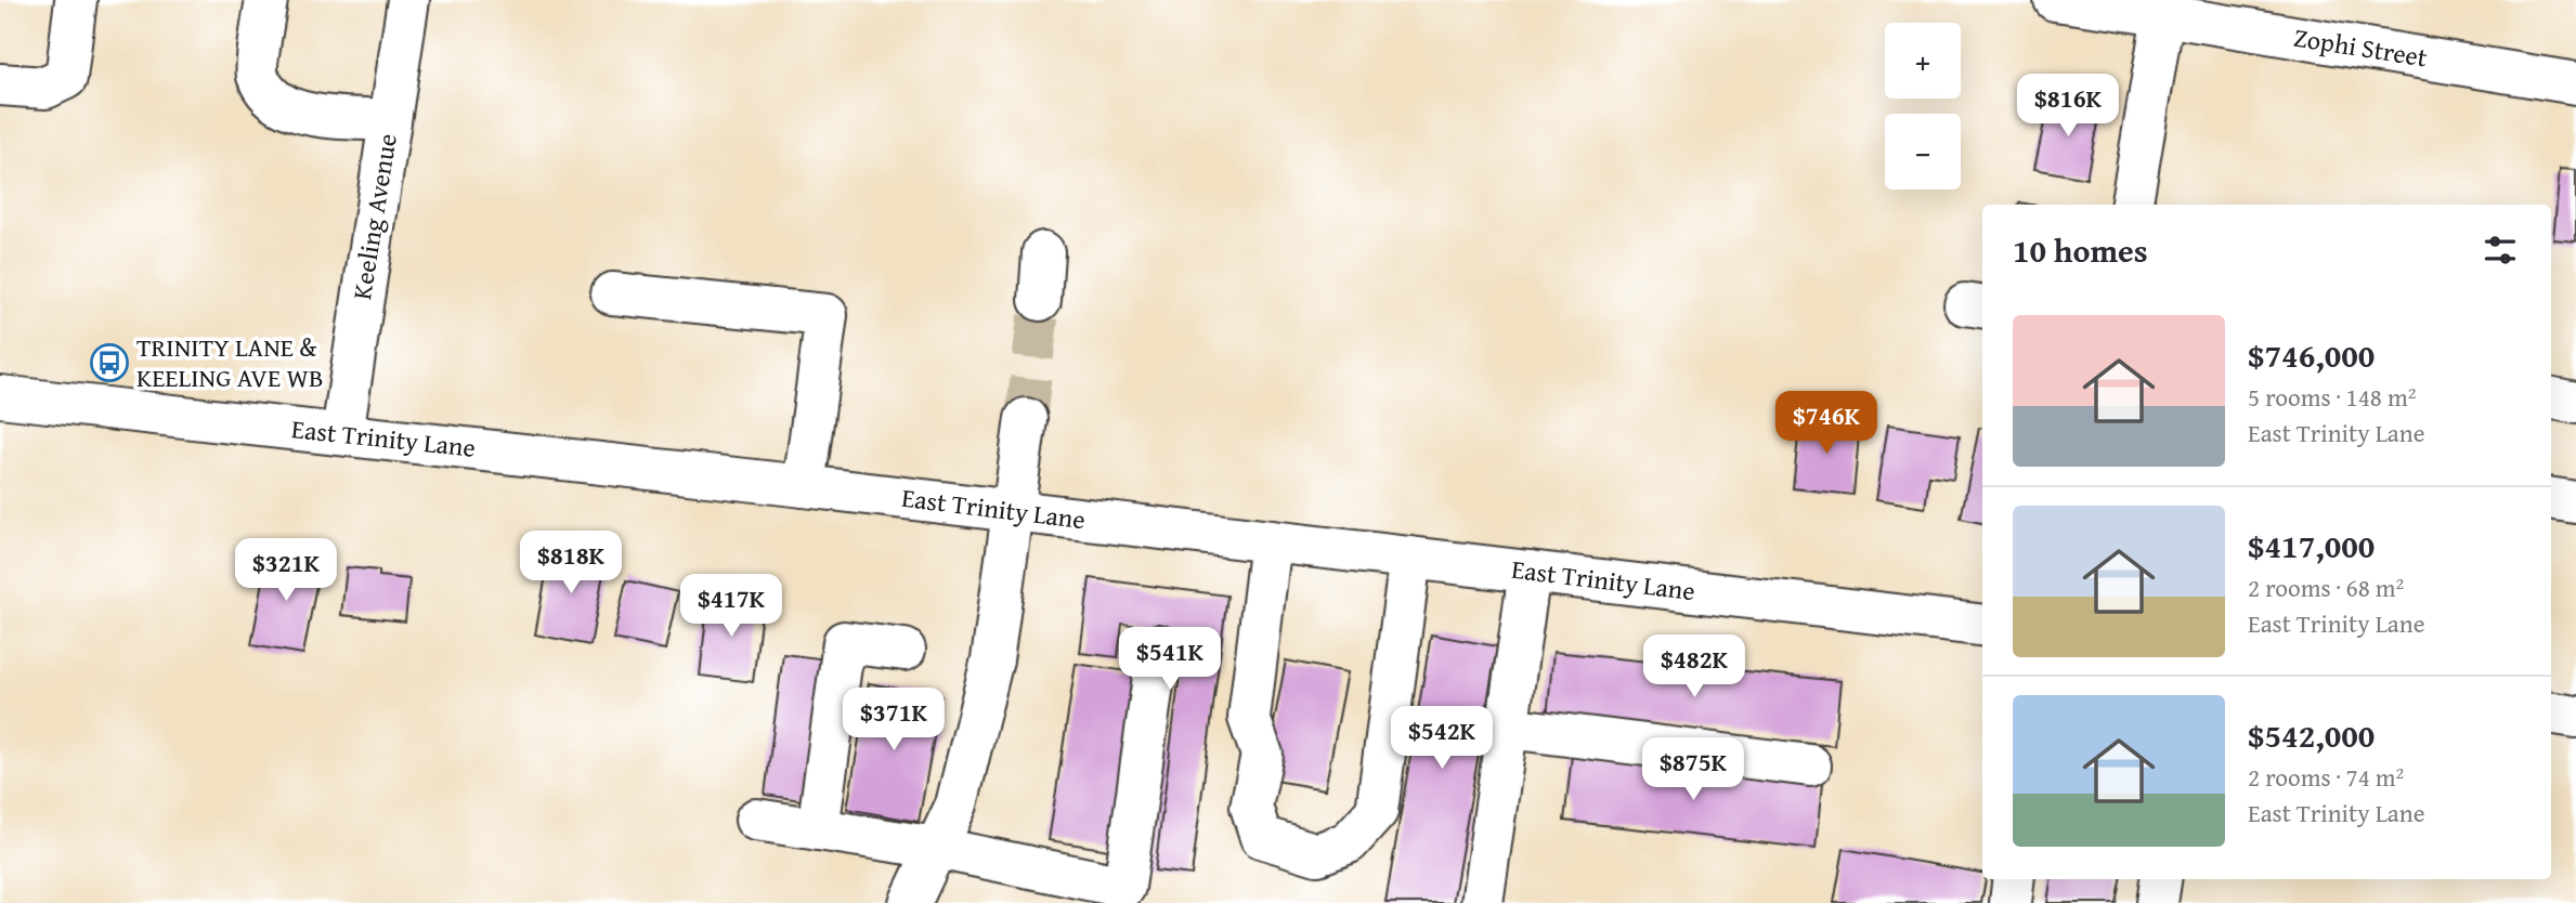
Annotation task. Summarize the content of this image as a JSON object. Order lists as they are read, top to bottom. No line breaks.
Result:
{"streets":{"main road":["Zophi Street","Keeling Avenue","East Trinity Lane"]},"crossings":[["Keeling Avenue","East Trinity Lane"]],"places":{"bus stop":["TRINITY LANE & KEELING AVE WB"]},"page":{"map_buttons":["+","−"],"price":["$816K","$746K","$818K","$321K","$417K","$541K","$482K","$371K","$542K","$875K"],"heading":"10 homes","list":[{"name":"$746,000","note":"5 rooms · 148 m² · East Trinity Lane"},{"name":"$417,000","note":"2 rooms · 68 m² · East Trinity Lane"},{"name":"$542,000","note":"2 rooms · 74 m² · East Trinity Lane"}]}}
